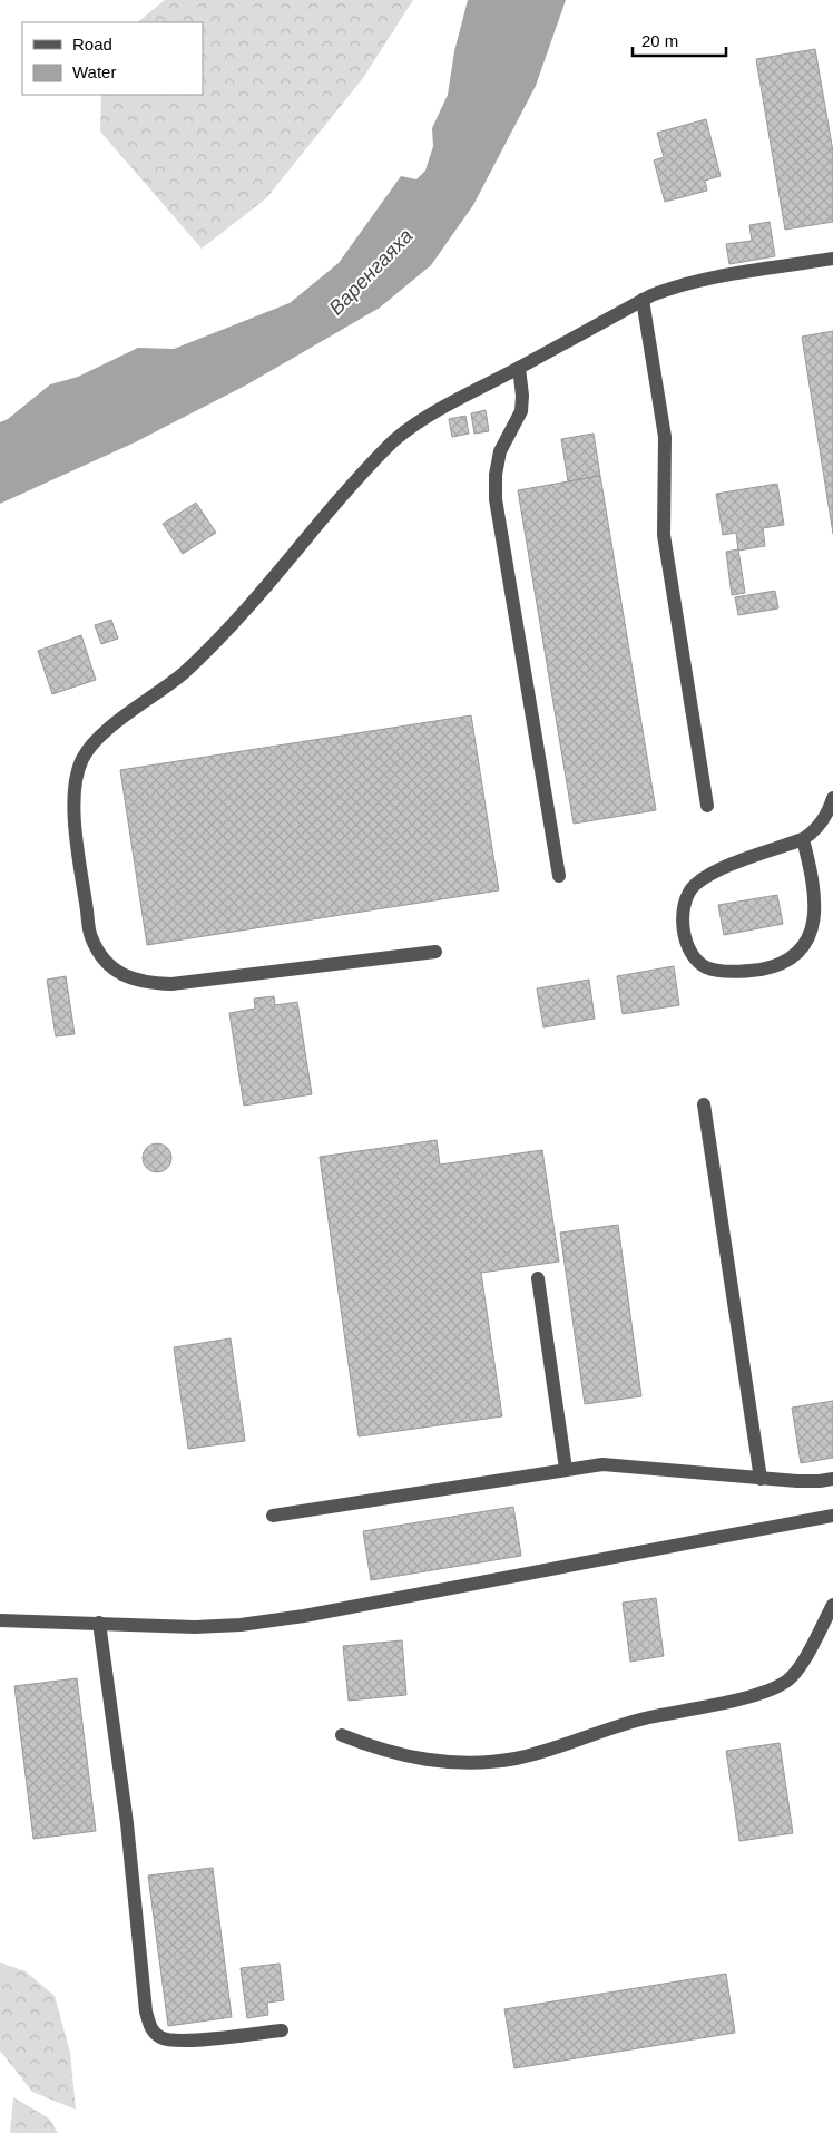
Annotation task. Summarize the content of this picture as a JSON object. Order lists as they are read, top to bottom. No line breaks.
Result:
{"water":["Варенгаяха"],"legend":["Road","Water"],"scale_bar":"20 m"}
